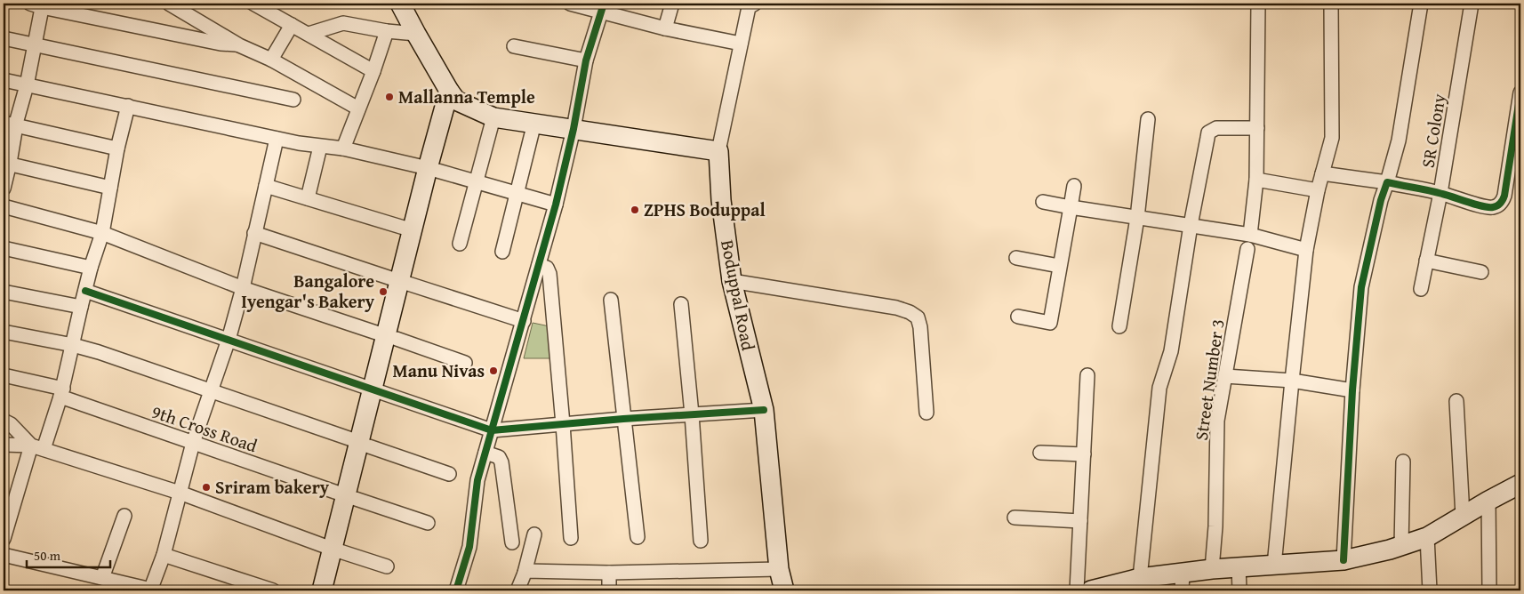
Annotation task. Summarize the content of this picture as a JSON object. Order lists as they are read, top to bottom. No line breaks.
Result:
{"streets":{"street":["SR Colony","Boduppal Road","Street Number 3","9th Cross Road"]},"places":["Mallanna Temple","ZPHS Boduppal","Bangalore Iyengar's Bakery","Manu Nivas","Sriram bakery"],"scale_bar":"50 m"}
